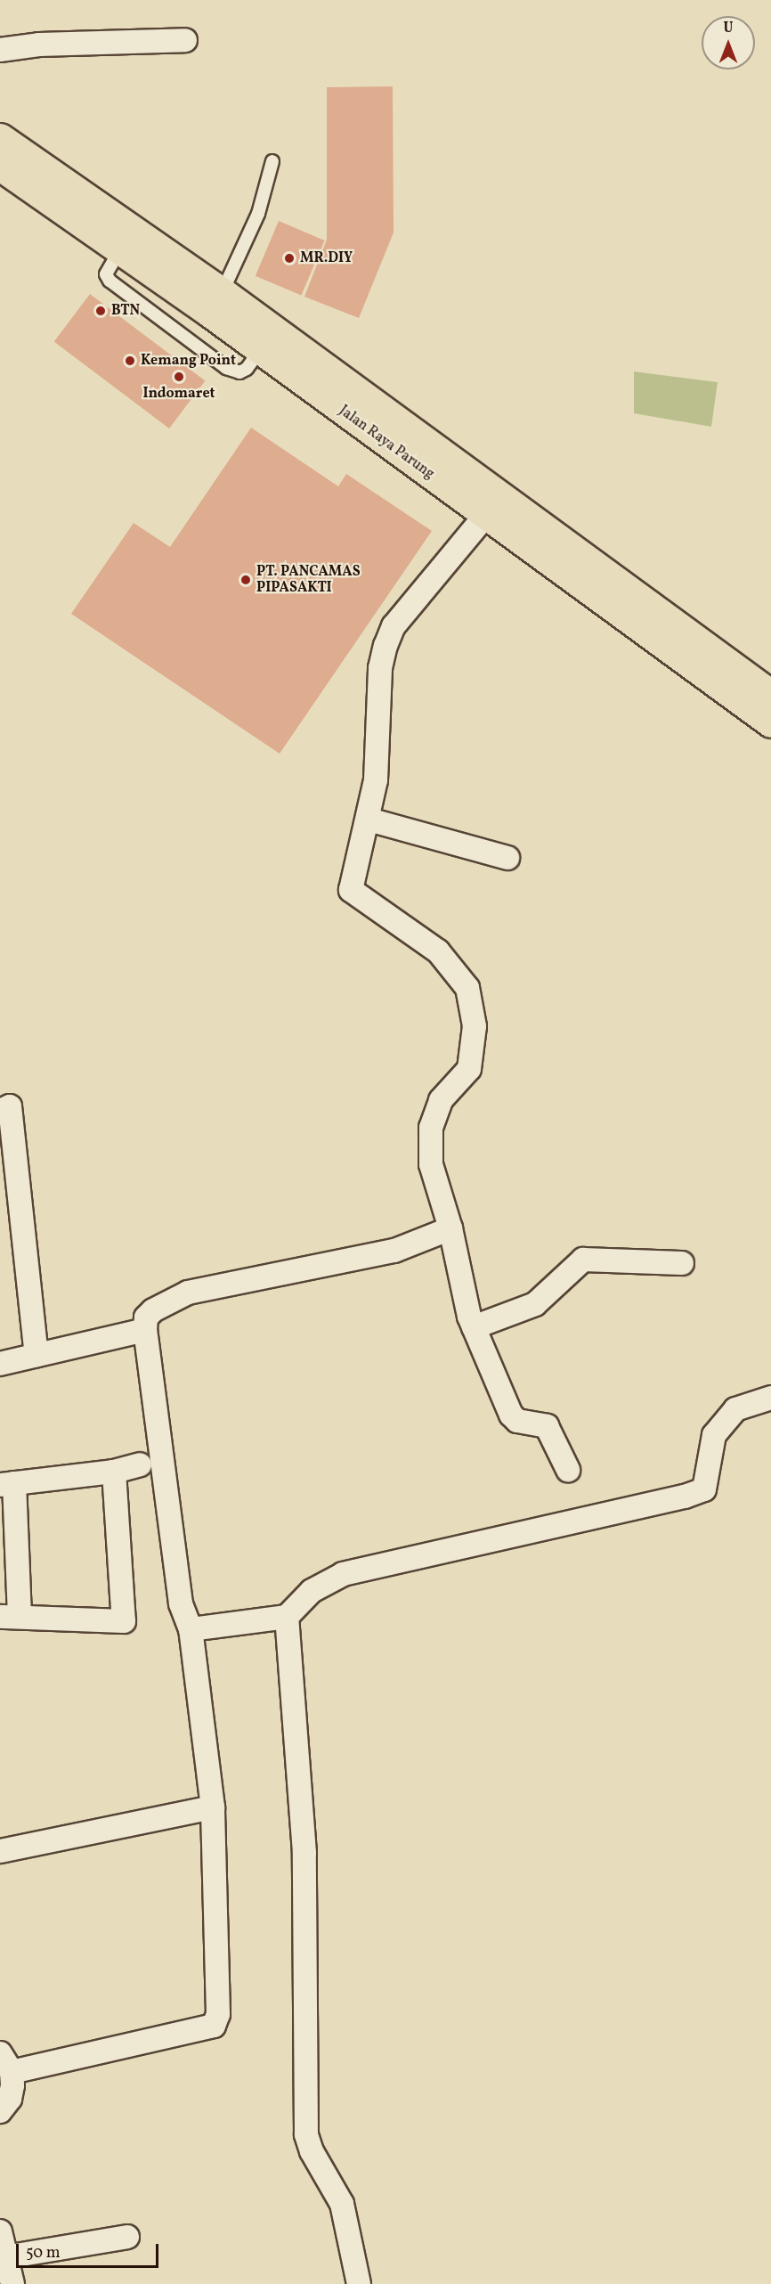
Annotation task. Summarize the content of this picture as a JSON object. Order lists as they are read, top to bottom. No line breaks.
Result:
{"streets":{"highway":["Jalan Raya Parung"]},"places":["MR.DIY","BTN","Kemang Point","Indomaret","PT. PANCAMAS PIPASAKTI"],"scale_bar":"50 m","north":"top"}
